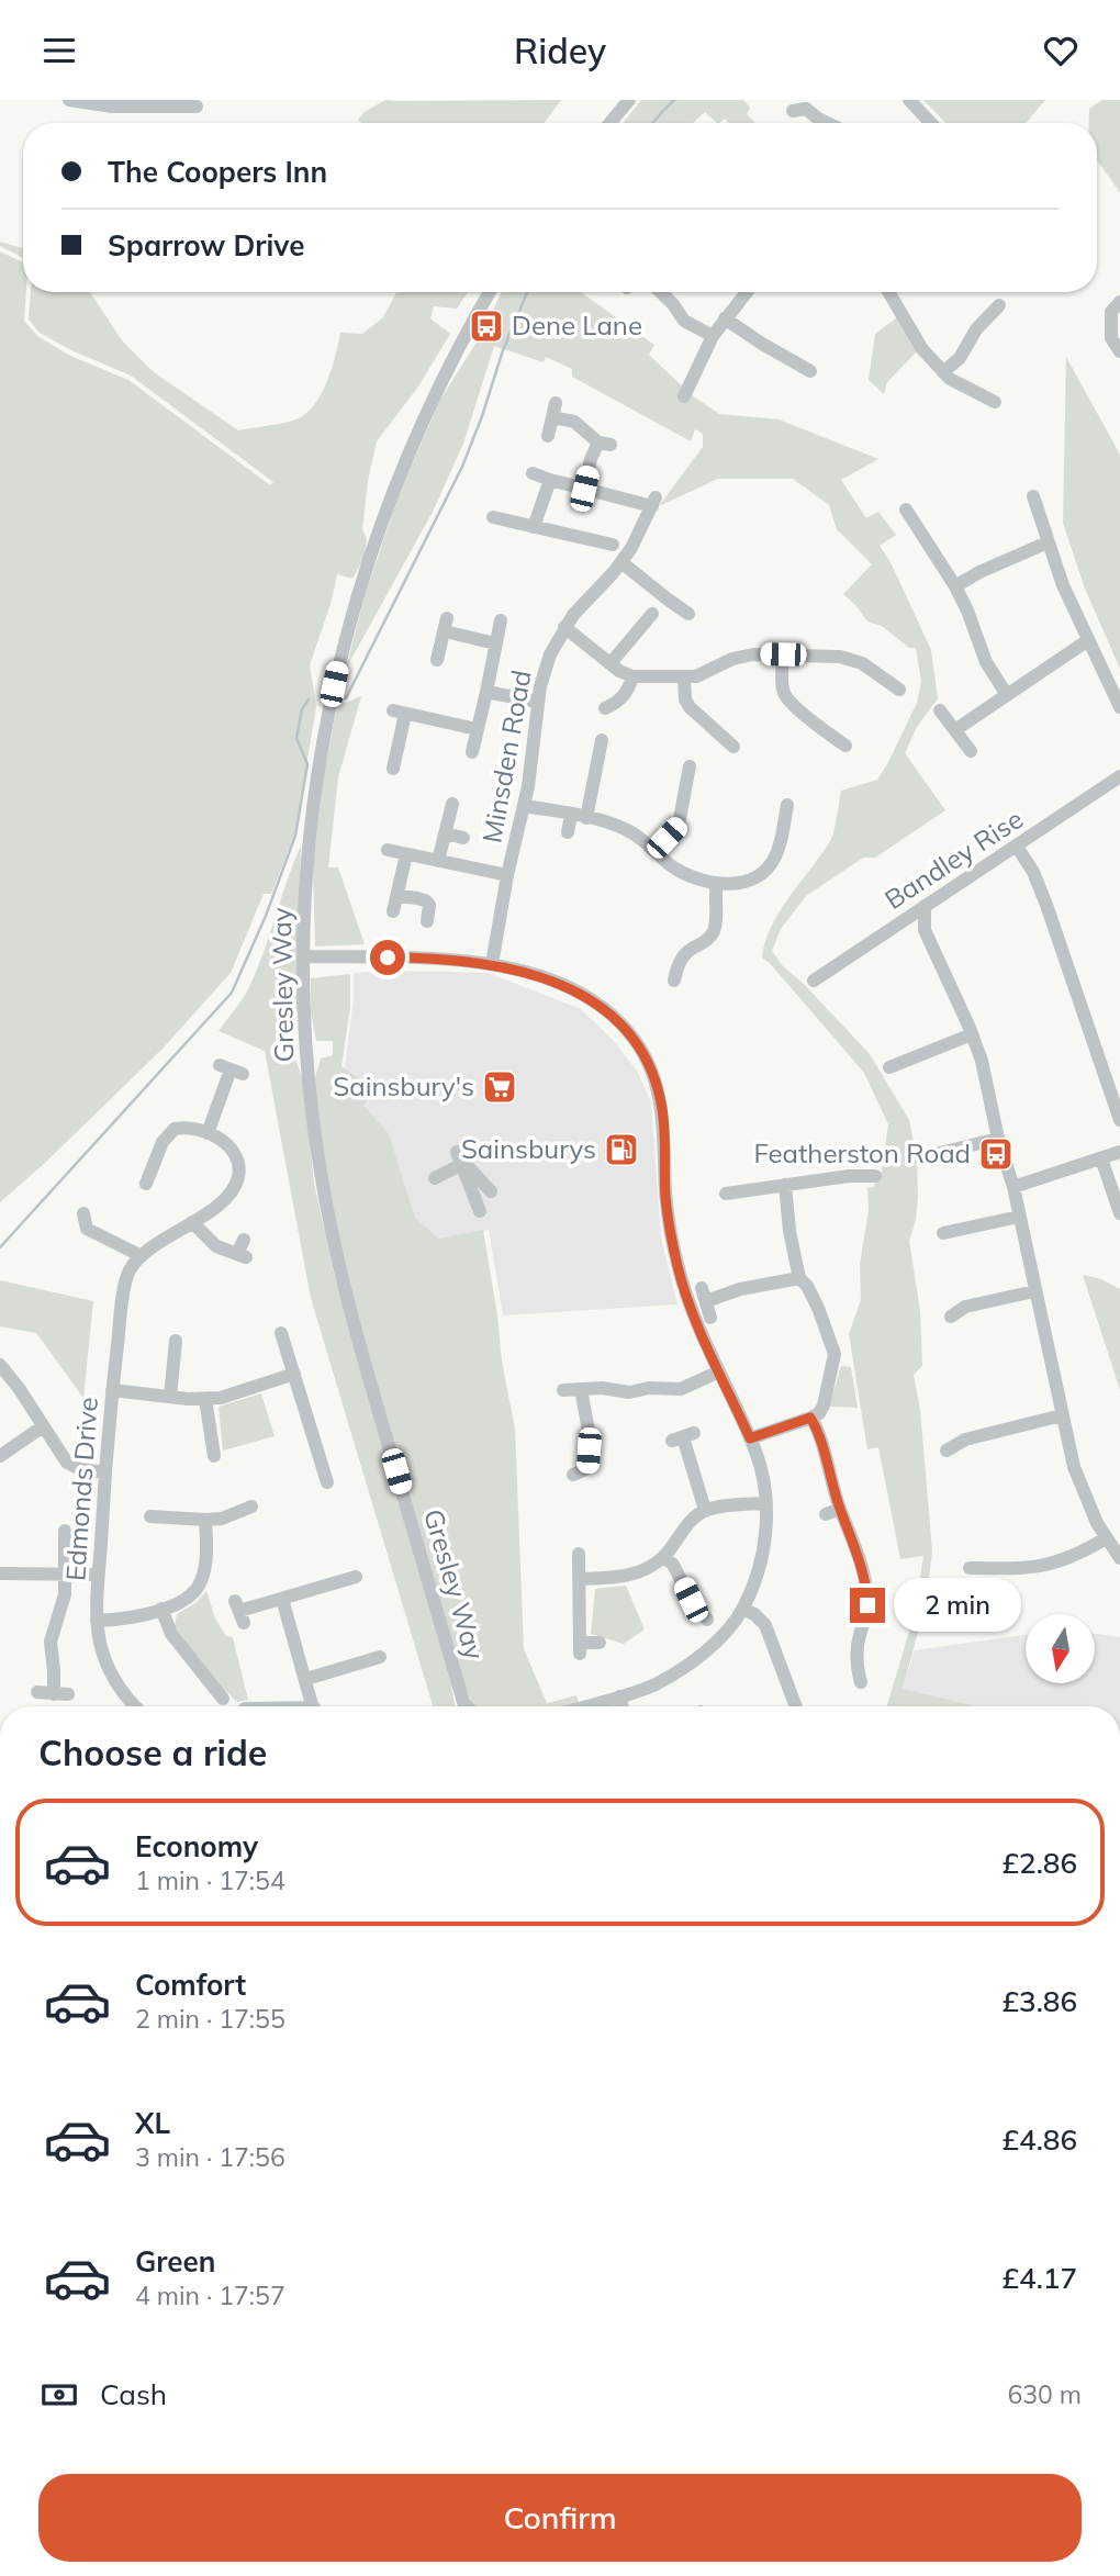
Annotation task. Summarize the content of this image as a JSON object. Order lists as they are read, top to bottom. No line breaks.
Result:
{"streets":{"street":["Minsden Road","Bandley Rise","Gresley Way","Edmonds Drive"]},"places":{"bus stop":["Dene Lane","Featherston Road"],"supermarket":["Sainsbury's"],"fuel station":["Sainsburys"]},"north":"bottom","page":{"header":"Ridey","banner":["The Coopers Inn","Sparrow Drive"],"bubble":"2 min","heading":"Choose a ride","list":[{"name":"Economy","note":"1 min · 17:54","value":"£2.86"},{"name":"Comfort","note":"2 min · 17:55","value":"£3.86"},{"name":"XL","note":"3 min · 17:56","value":"£4.86"},{"name":"Green","note":"4 min · 17:57","value":"£4.17"}],"pay":["Cash","630 m"],"buttons":"Confirm"}}
